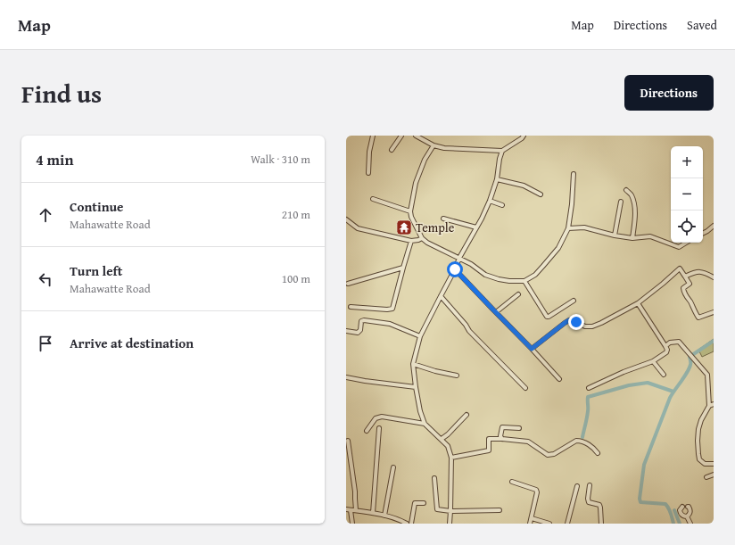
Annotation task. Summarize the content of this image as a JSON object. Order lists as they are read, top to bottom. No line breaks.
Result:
{"places":{"temple":["Temple"]},"page":{"header":"Map","nav":["Map","Directions","Saved"],"title":"Find us","buttons":"Directions","heading":["4 min","Walk · 310 m"],"map_buttons":["+","−"],"list":[["Continue","Mahawatte Road","210 m"],["Turn left","Mahawatte Road","100 m"],"Arrive at destination"]}}
